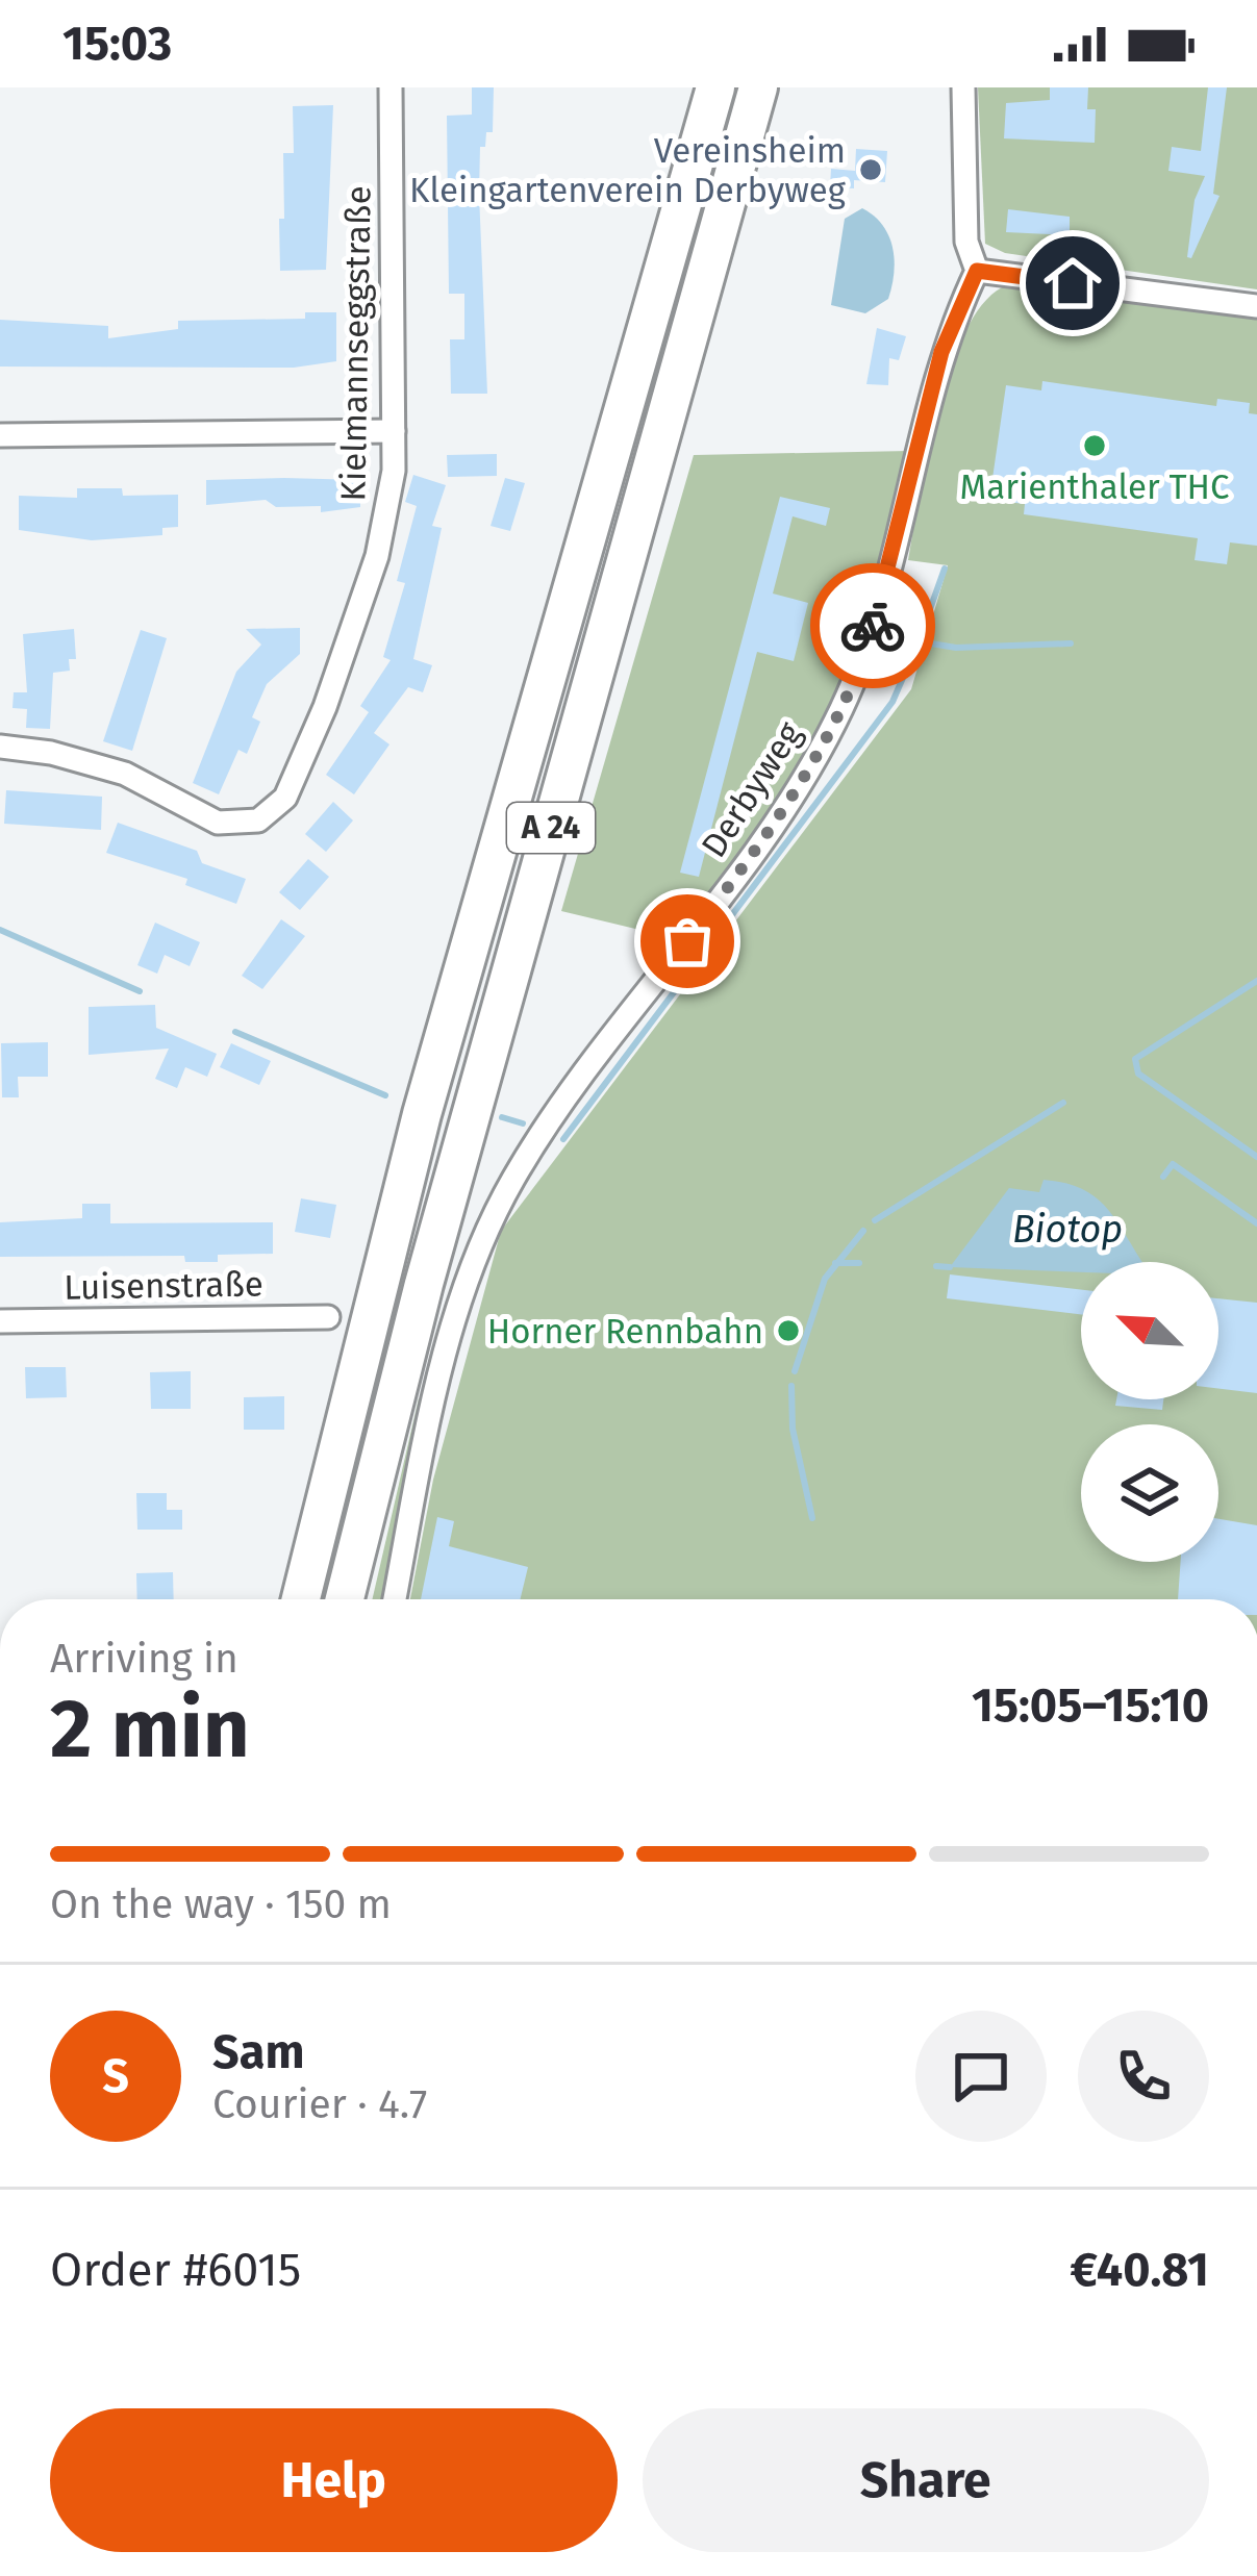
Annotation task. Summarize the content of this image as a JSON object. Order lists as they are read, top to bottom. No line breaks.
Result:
{"streets":{"highway":["A 24"],"street":["Kielmannseggstraße","Derbyweg","Luisenstraße"]},"water":["Biotop"],"places":["Vereinsheim Kleingartenverein Derbyweg","Marienthaler THC","Horner Rennbahn"],"north":"top left","page":{"status":"15:03","heading":["2 min","Arriving in","15:05–15:10"],"panel":["Sam","Courier · 4.7","Order #6015","€40.81"],"bar":"On the way · 150 m","round":"S","buttons":["Help","Share"]}}
